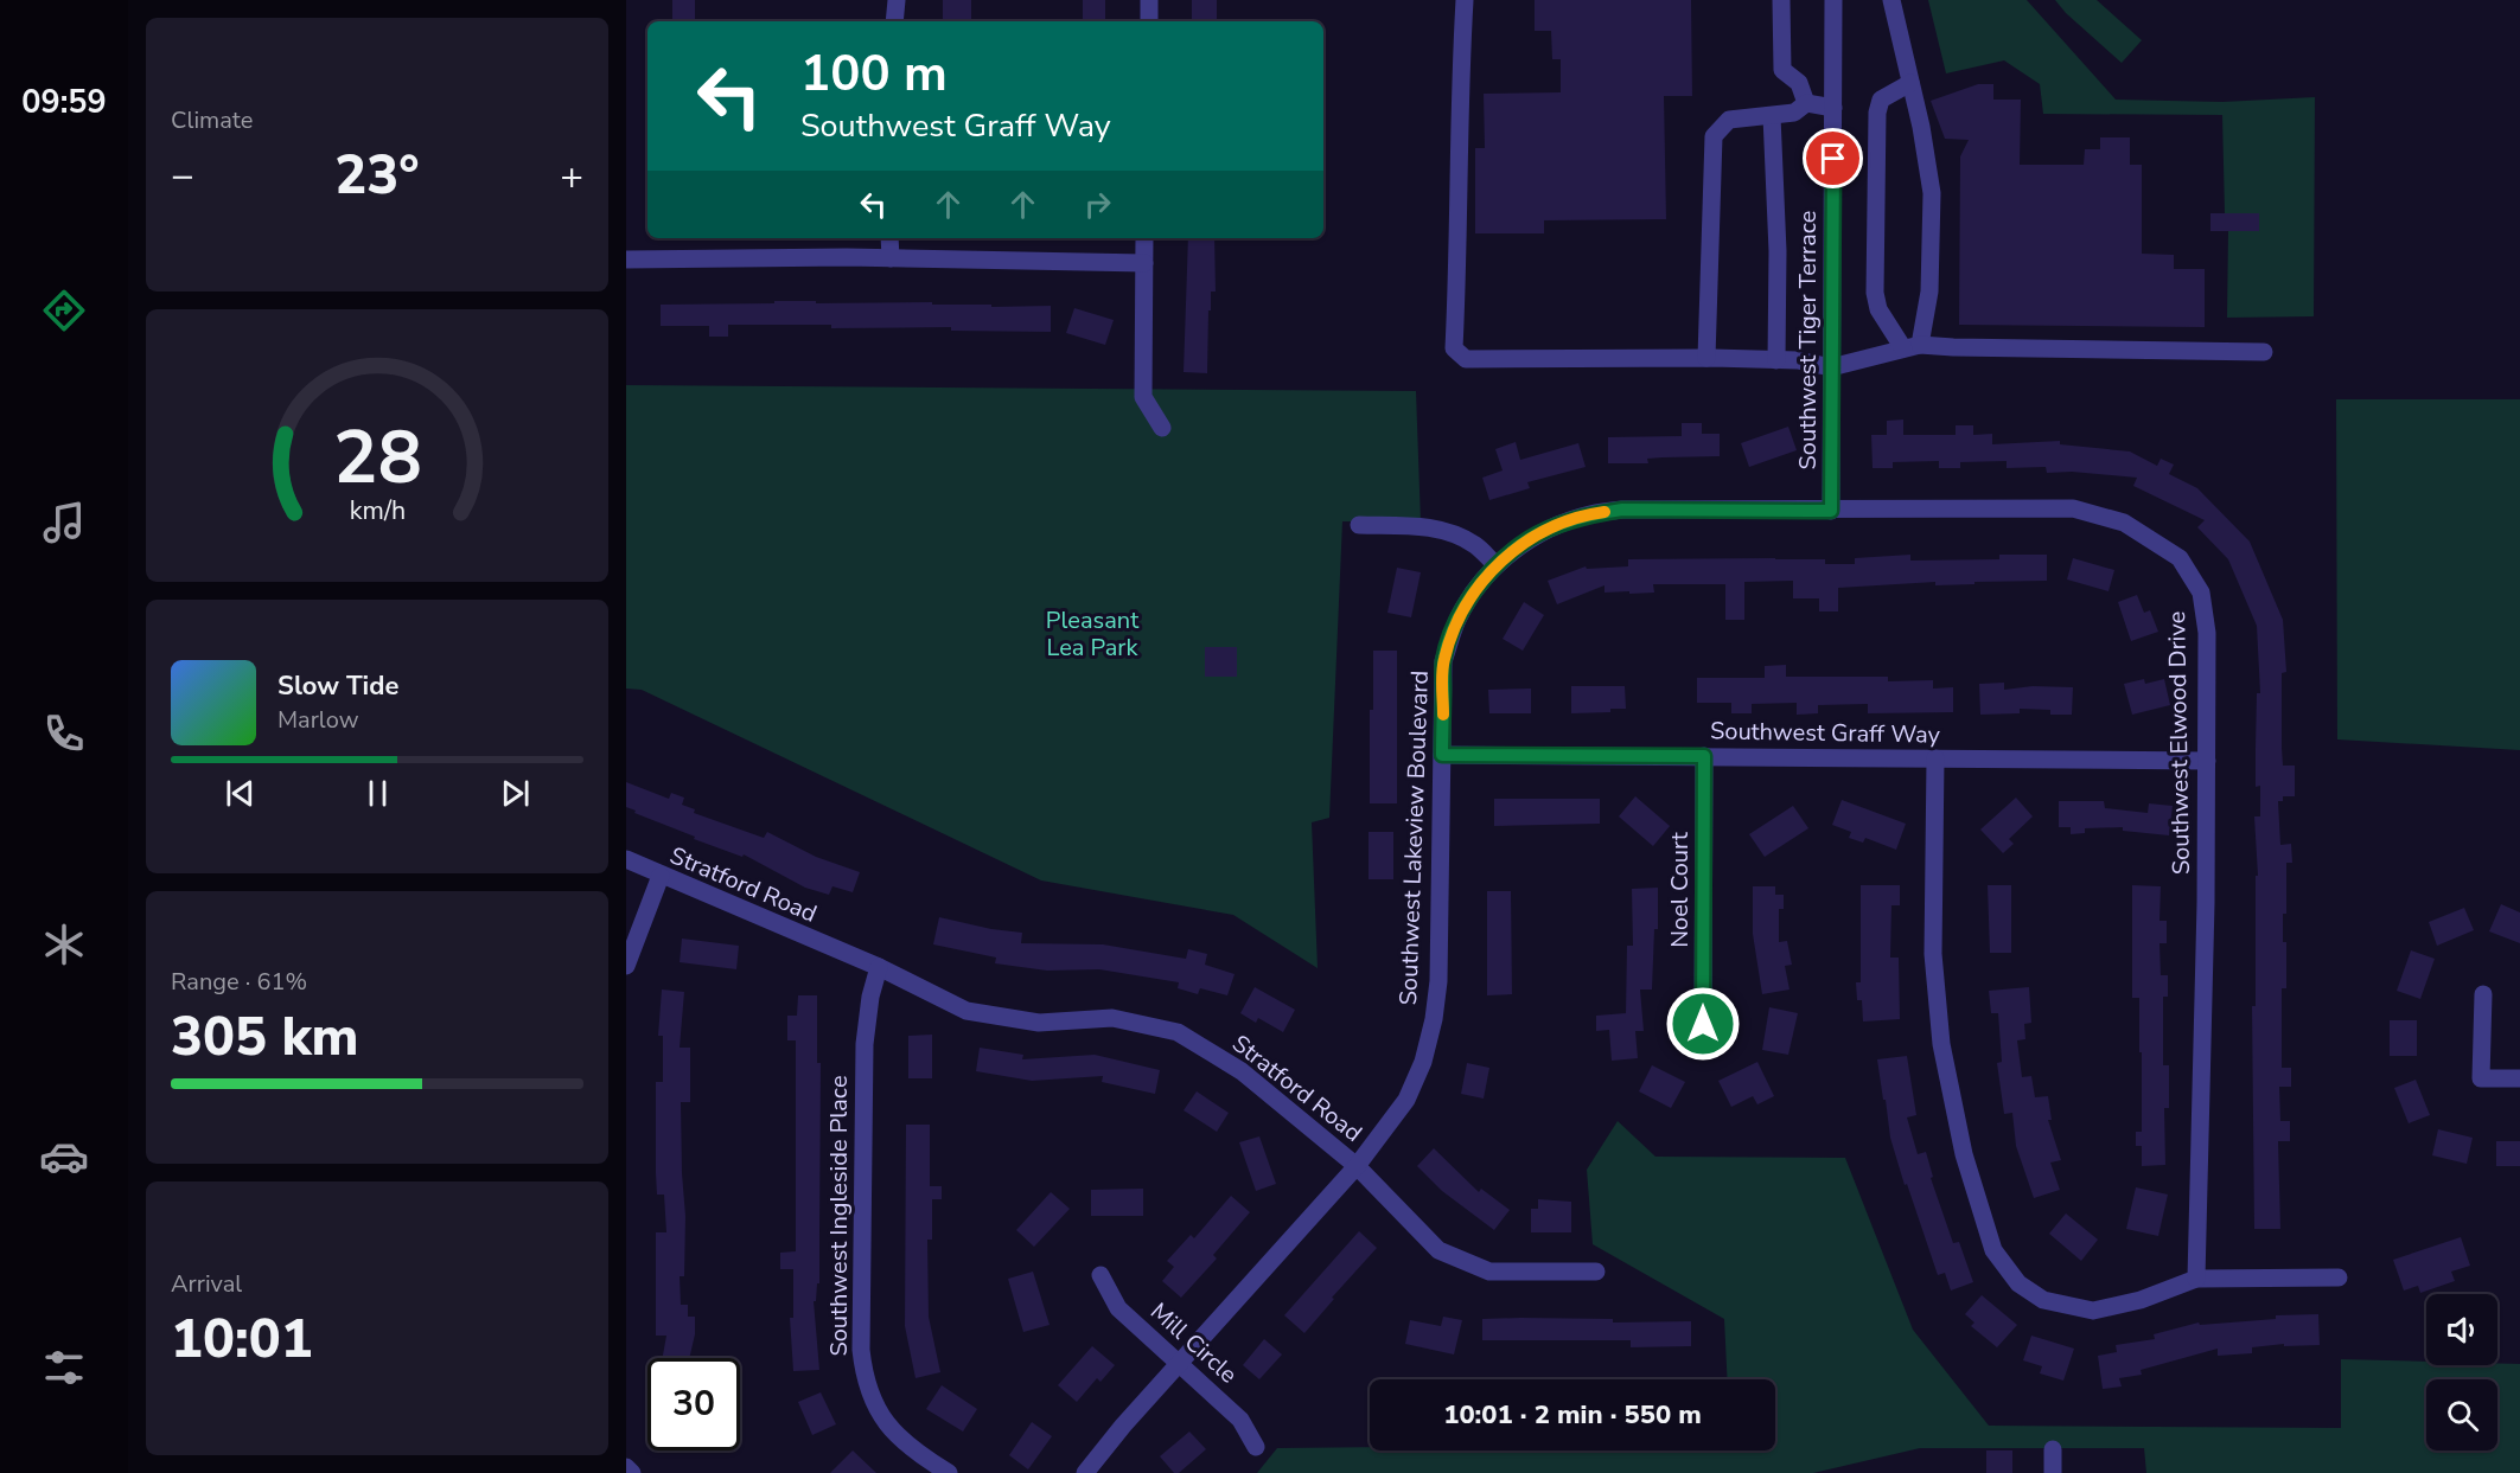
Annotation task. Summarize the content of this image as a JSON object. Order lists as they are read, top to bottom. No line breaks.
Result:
{"streets":{"street":["Southwest Tiger Terrace","Southwest Graff Way","Southwest Elwood Drive","Southwest Lakeview Boulevard","Stratford Road","Noel Court","Southwest Ingleside Place","Mill Circle"]},"crossings":[["Southwest Tiger Terrace","Southwest Elwood Drive"],["Southwest Graff Way","Southwest Elwood Drive"],["Southwest Graff Way","Southwest Lakeview Boulevard"],["Southwest Graff Way","Noel Court"],["Southwest Elwood Drive","Southwest Lakeview Boulevard"],["Southwest Lakeview Boulevard","Stratford Road"],["Southwest Lakeview Boulevard","Mill Circle"],["Stratford Road","Southwest Ingleside Place"]],"parks":["Pleasant Lea Park"],"page":{"tabs":"09:59","tile":["Climate",["Range · 61%","305 km"],["Arrival","10:01"]],"turn":["100 m","Southwest Graff Way"],"heat":["−","23°","+"],"song":["Slow Tide","Marlow"],"limit":"30","trip":"10:01 · 2 min · 550 m","gauge":["28","km/h"]}}
